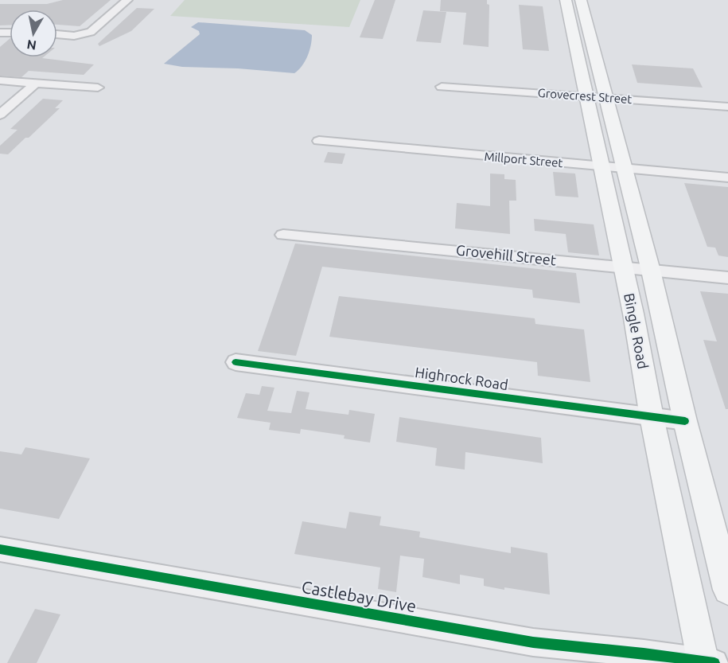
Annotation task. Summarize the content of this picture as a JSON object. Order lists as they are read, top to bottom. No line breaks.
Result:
{"streets":{"main road":["Bingle Road"],"street":["Grovecrest Street","Millport Street","Grovehill Street","Highrock Road","Castlebay Drive"]},"crossings":[["Grovecrest Street","Bingle Road"],["Millport Street","Bingle Road"],["Grovehill Street","Bingle Road"],["Bingle Road","Highrock Road"],["Bingle Road","Castlebay Drive"]],"north":"bottom"}
